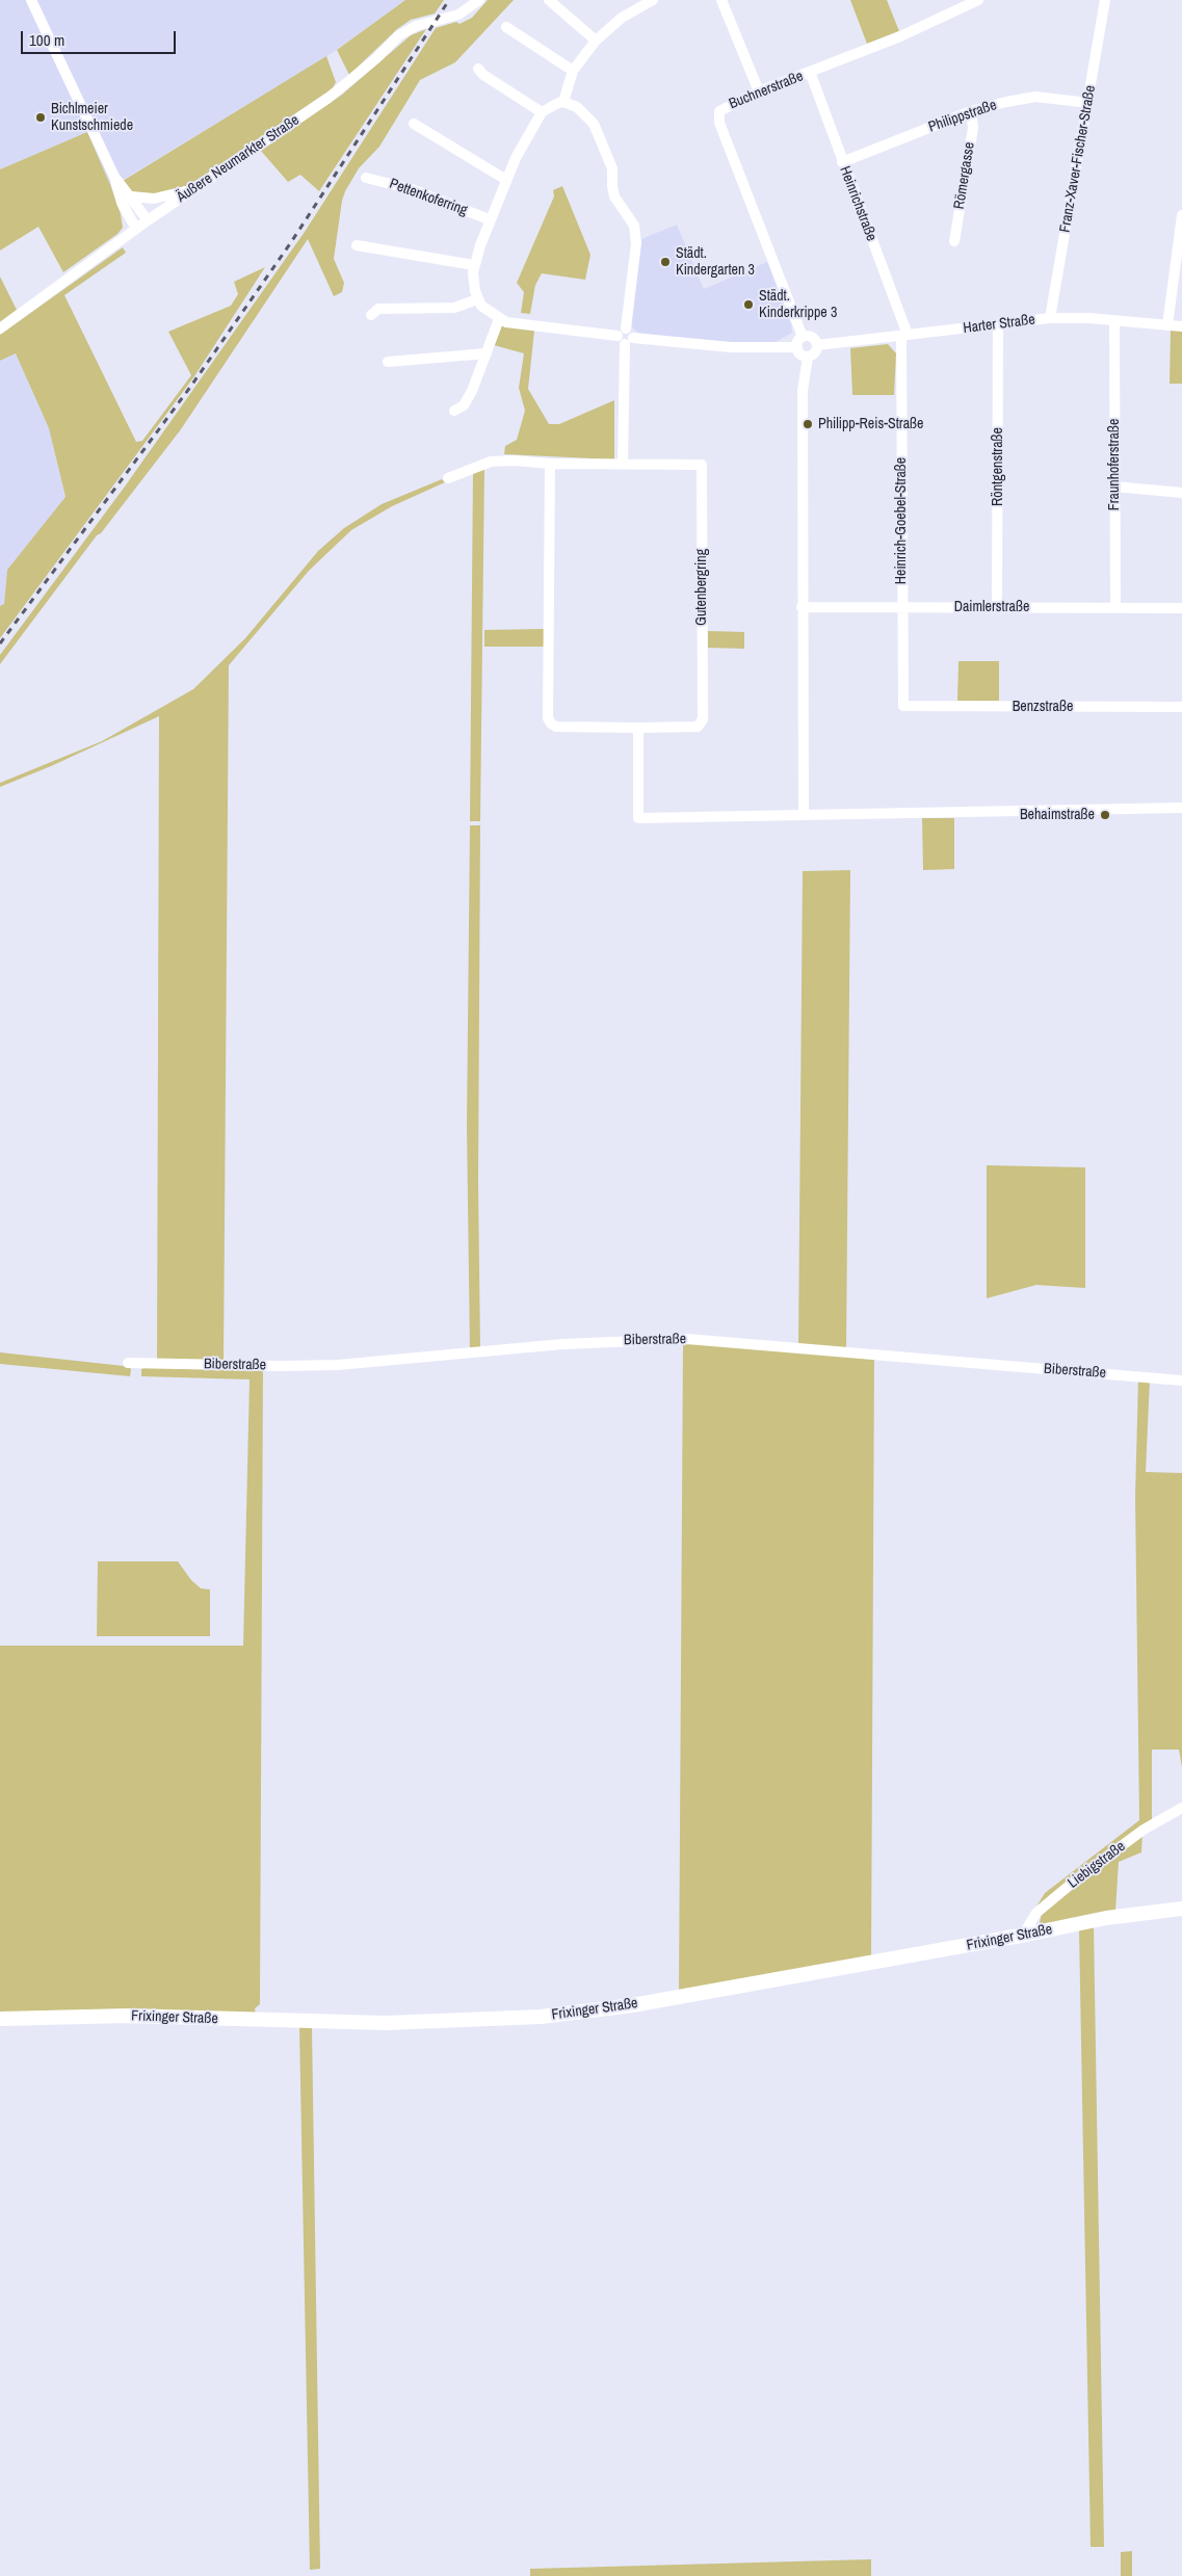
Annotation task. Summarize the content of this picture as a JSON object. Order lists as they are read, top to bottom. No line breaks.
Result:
{"streets":{"street":["Buchnerstraße","Philippstraße","Äußere Neumarkter Straße","Franz-Xaver-Fischer-Straße","Römergasse","Pettenkoferring","Heinrichstraße","Harter Straße","Fraunhoferstraße","Röntgenstraße","Heinrich-Goebel-Straße","Gutenbergring","Daimlerstraße","Benzstraße","Biberstraße","Liebigstraße","Frixinger Straße"]},"crossings":[["Buchnerstraße","Heinrichstraße"],["Buchnerstraße","Harter Straße"],["Philippstraße","Franz-Xaver-Fischer-Straße"],["Philippstraße","Römergasse"],["Philippstraße","Heinrichstraße"],["Franz-Xaver-Fischer-Straße","Harter Straße"],["Heinrichstraße","Harter Straße"],["Heinrichstraße","Heinrich-Goebel-Straße"],["Harter Straße","Fraunhoferstraße"],["Harter Straße","Röntgenstraße"],["Harter Straße","Heinrich-Goebel-Straße"],["Fraunhoferstraße","Daimlerstraße"],["Röntgenstraße","Daimlerstraße"],["Heinrich-Goebel-Straße","Daimlerstraße"],["Heinrich-Goebel-Straße","Benzstraße"],["Liebigstraße","Frixinger Straße"]],"places":["Bichlmeier Kunstschmiede","Städt. Kindergarten 3","Städt. Kinderkrippe 3","Philipp-Reis-Straße","Behaimstraße"],"scale_bar":"100 m"}
